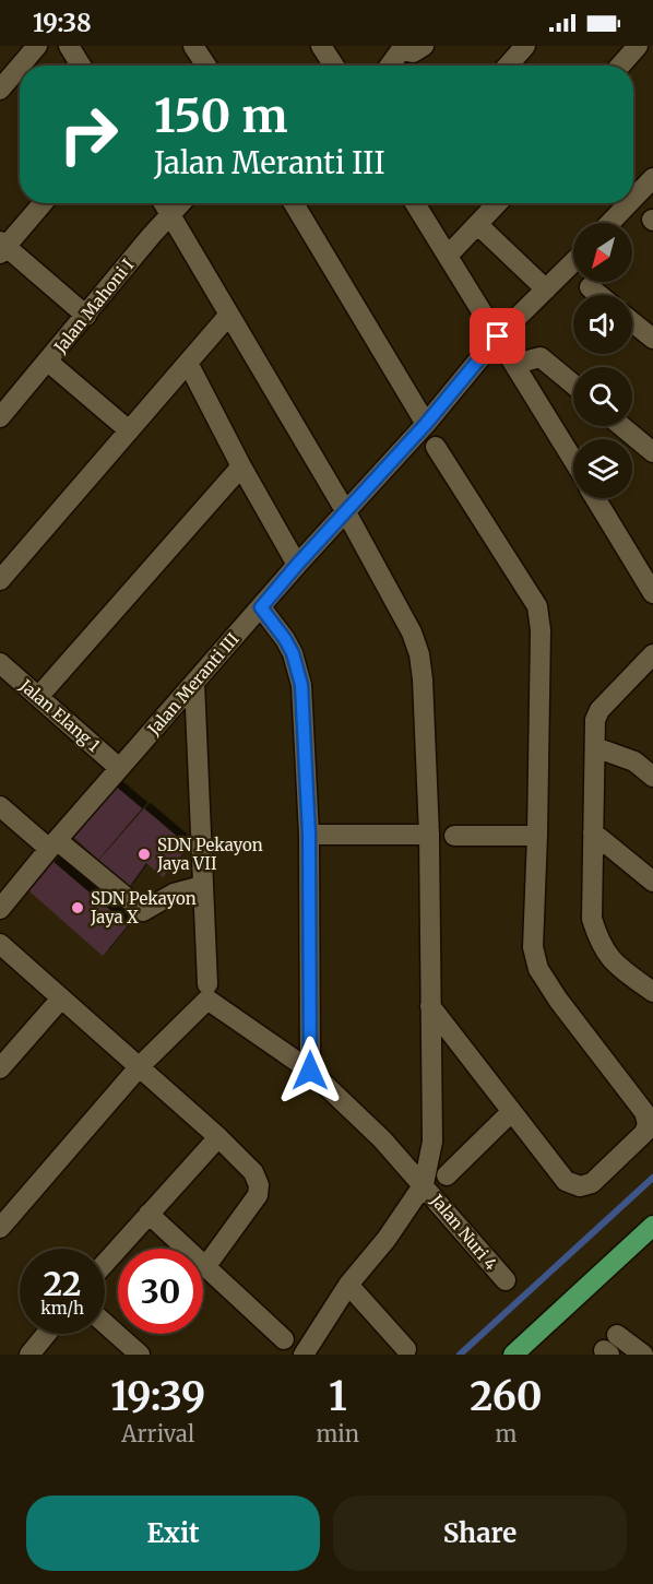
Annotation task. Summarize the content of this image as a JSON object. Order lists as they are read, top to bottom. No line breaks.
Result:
{"streets":{"street":["Jalan Mahoni I","Jalan Meranti III","Jalan Elang 1","Jalan Nuri 4"]},"crossings":[["Jalan Meranti III","Jalan Elang 1"]],"places":["SDN Pekayon Jaya VII","SDN Pekayon Jaya X"],"north":"bottom left","page":{"status":"19:38","turn":["150 m","Jalan Meranti III"],"speed":"22 km/h","limit":"30","eta":["19:39","Arrival","1","min","260","m"],"buttons":["Exit","Share"]}}
